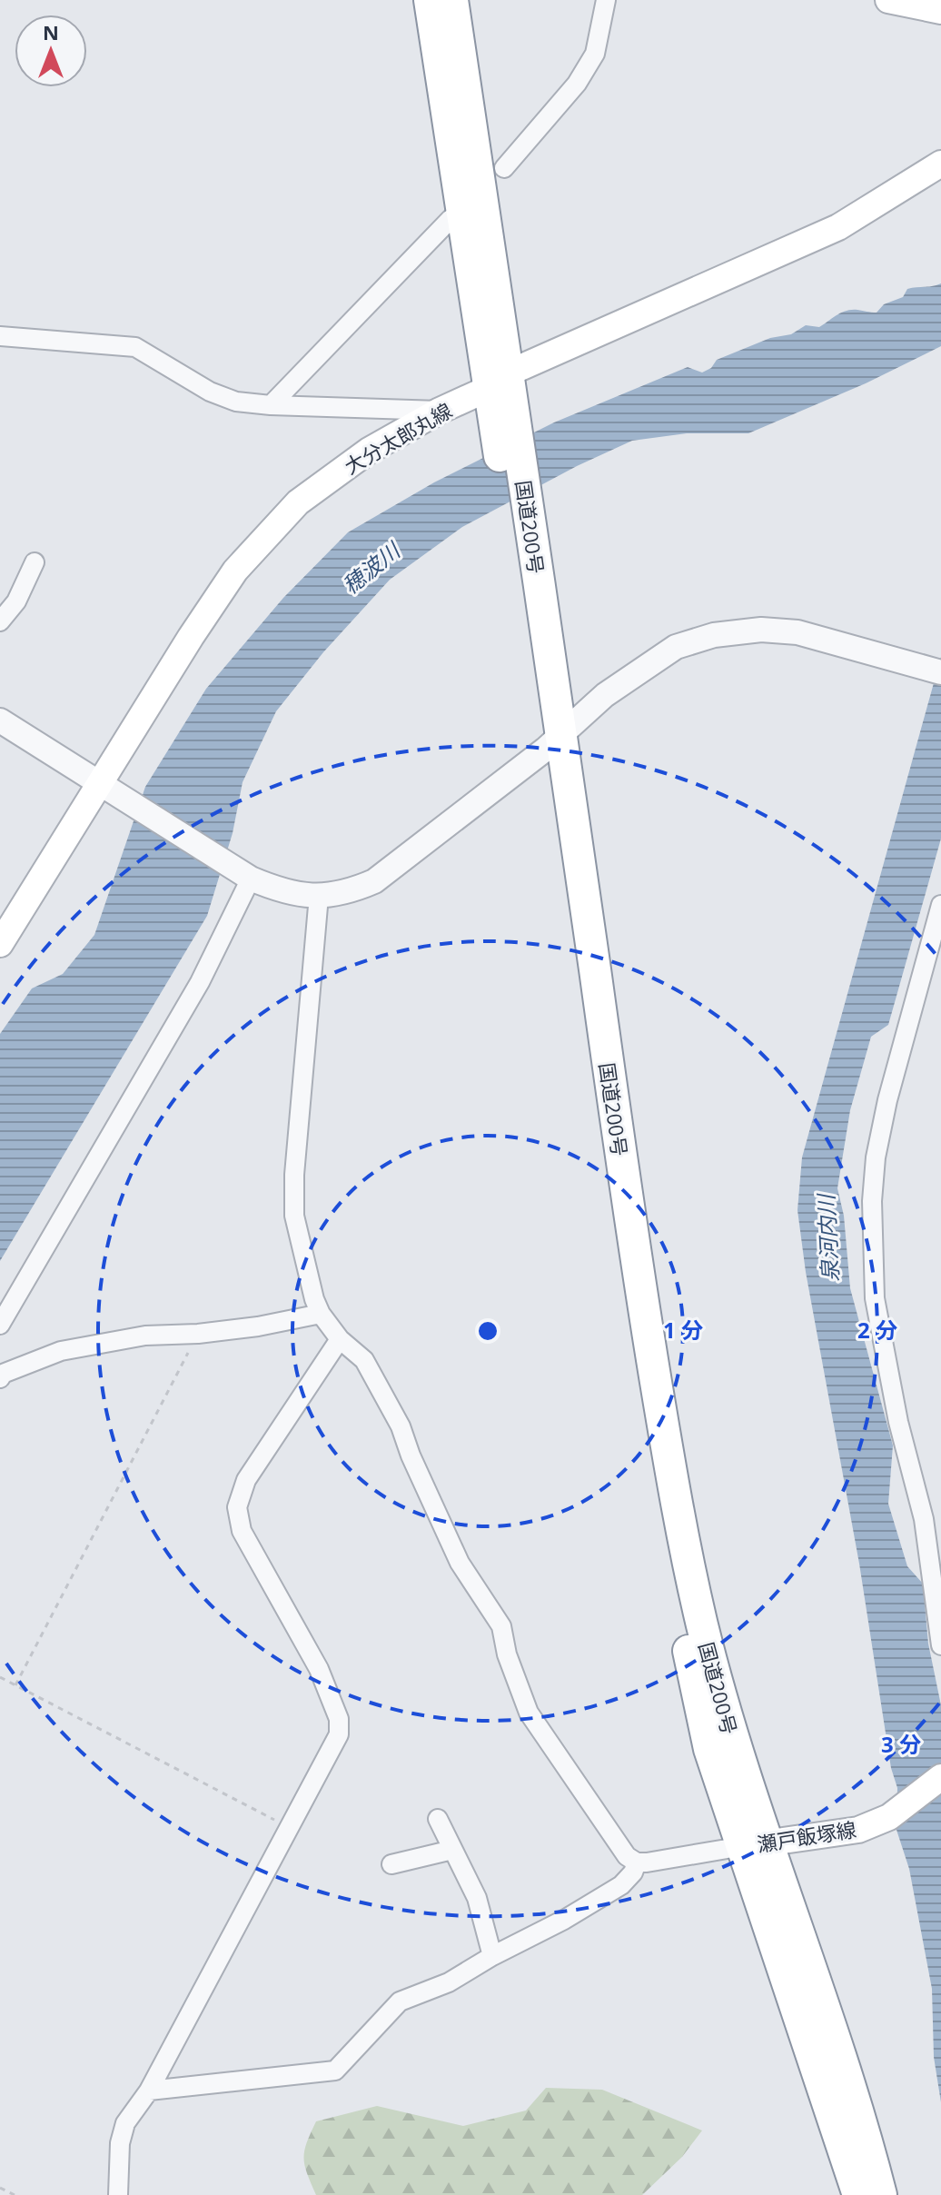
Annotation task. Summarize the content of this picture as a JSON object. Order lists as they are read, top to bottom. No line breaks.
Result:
{"streets":{"highway":["国道200号"],"main road":["大分太郎丸線","瀬戸飯塚線"]},"crossings":[["大分太郎丸線","国道200号"],["国道200号","瀬戸飯塚線"]],"water":["穂波川","泉河内川"],"north":"top","rings":["1 分","2 分","3 分"]}
